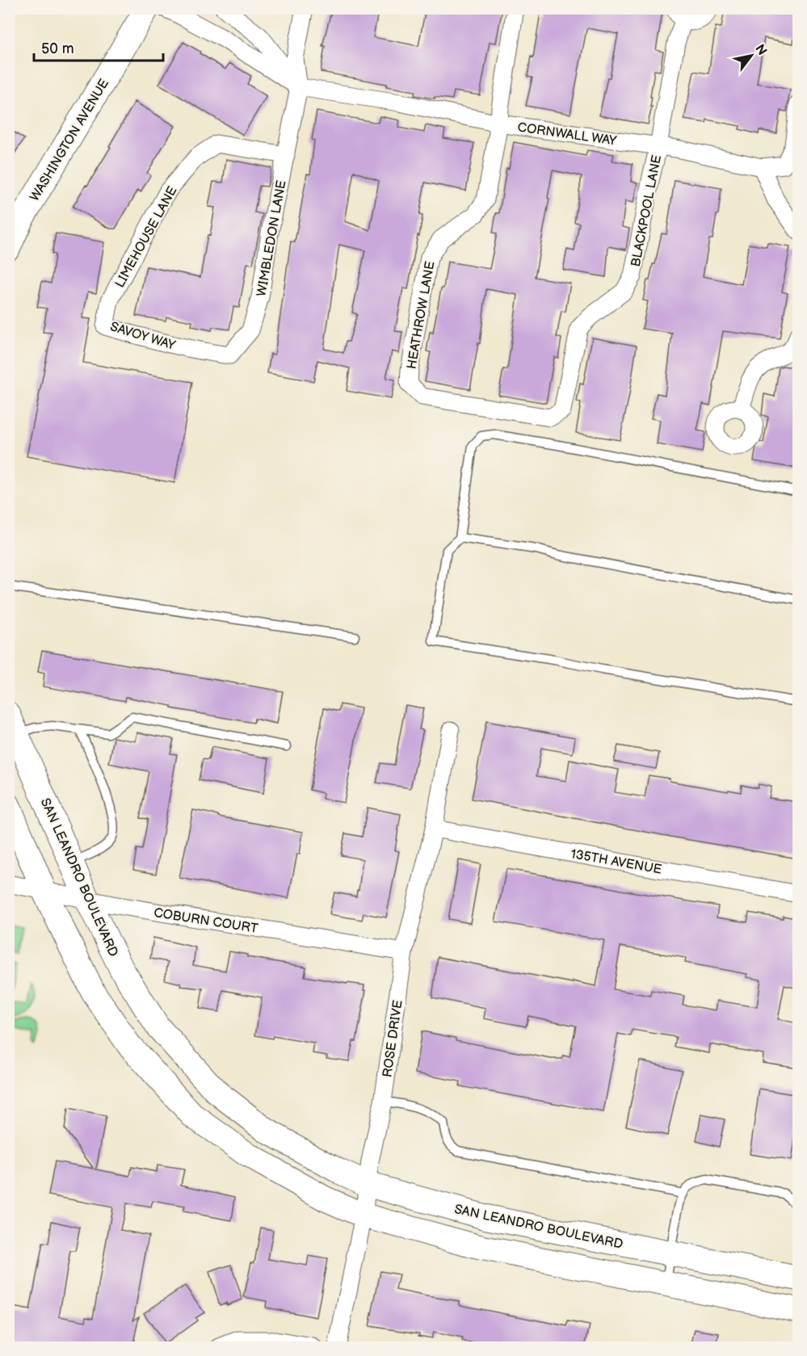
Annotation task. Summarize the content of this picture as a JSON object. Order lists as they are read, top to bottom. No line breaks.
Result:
{"streets":{"main road":["WASHINGTON AVENUE","SAN LEANDRO BOULEVARD"],"street":["CORNWALL WAY","BLACKPOOL LANE","LIMEHOUSE LANE","WIMBLEDON LANE","HEATHROW LANE","SAVOY WAY","135TH AVENUE","COBURN COURT","ROSE DRIVE"]},"crossings":[["CORNWALL WAY","BLACKPOOL LANE"],["CORNWALL WAY","WIMBLEDON LANE"],["CORNWALL WAY","HEATHROW LANE"],["BLACKPOOL LANE","HEATHROW LANE"],["LIMEHOUSE LANE","WIMBLEDON LANE"],["LIMEHOUSE LANE","SAVOY WAY"],["WIMBLEDON LANE","SAVOY WAY"],["135TH AVENUE","ROSE DRIVE"],["SAN LEANDRO BOULEVARD","COBURN COURT"],["SAN LEANDRO BOULEVARD","ROSE DRIVE"],["COBURN COURT","ROSE DRIVE"]],"scale_bar":"50 m","north":"top right"}
